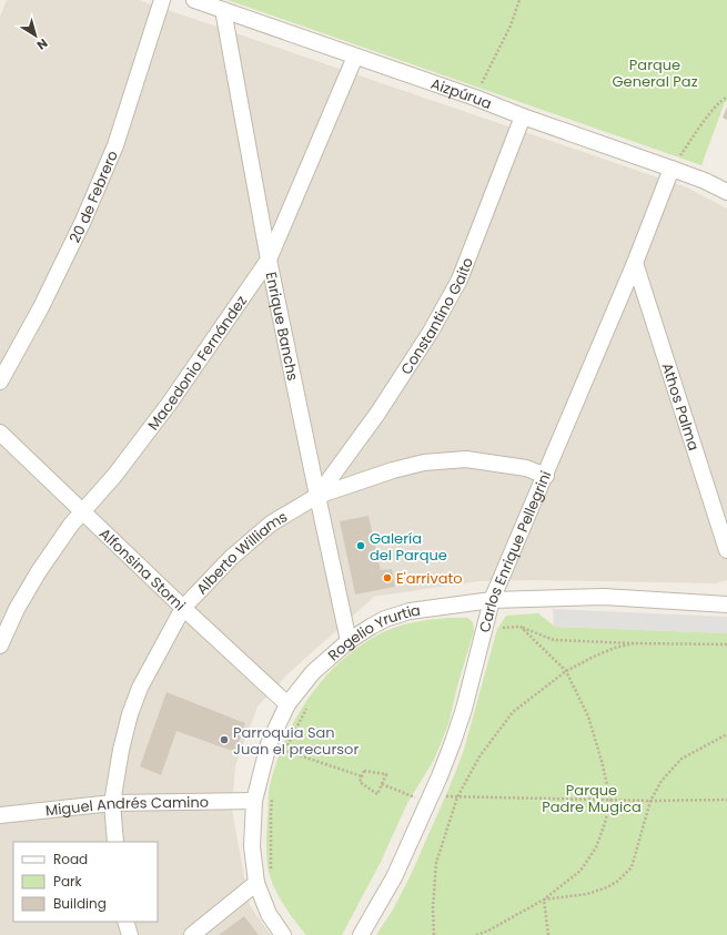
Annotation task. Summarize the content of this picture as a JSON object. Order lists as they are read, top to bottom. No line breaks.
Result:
{"streets":{"street":["Aizpúrua","20 de Febrero","Constantino Gaito","Enrique Banchs","Macedonio Fernández","Athos Palma","Carlos Enrique Pellegrini","Alberto Williams","Alfonsina Storni","Rogelio Yrurtia","Miguel Andrés Camino"]},"crossings":[["Aizpúrua","Constantino Gaito"],["Aizpúrua","Enrique Banchs"],["Aizpúrua","Macedonio Fernández"],["Aizpúrua","Carlos Enrique Pellegrini"],["Constantino Gaito","Enrique Banchs"],["Constantino Gaito","Alberto Williams"],["Enrique Banchs","Macedonio Fernández"],["Enrique Banchs","Alberto Williams"],["Enrique Banchs","Rogelio Yrurtia"],["Macedonio Fernández","Alfonsina Storni"],["Athos Palma","Carlos Enrique Pellegrini"],["Carlos Enrique Pellegrini","Alberto Williams"],["Carlos Enrique Pellegrini","Rogelio Yrurtia"],["Alberto Williams","Alfonsina Storni"],["Alberto Williams","Miguel Andrés Camino"],["Alfonsina Storni","Rogelio Yrurtia"],["Rogelio Yrurtia","Miguel Andrés Camino"]],"parks":["Parque General Paz","Parque Padre Mugica"],"places":["Galería del Parque","E'arrivato","Parroquia San Juan el precursor"],"legend":["Road","Park","Building"],"north":"bottom right"}
